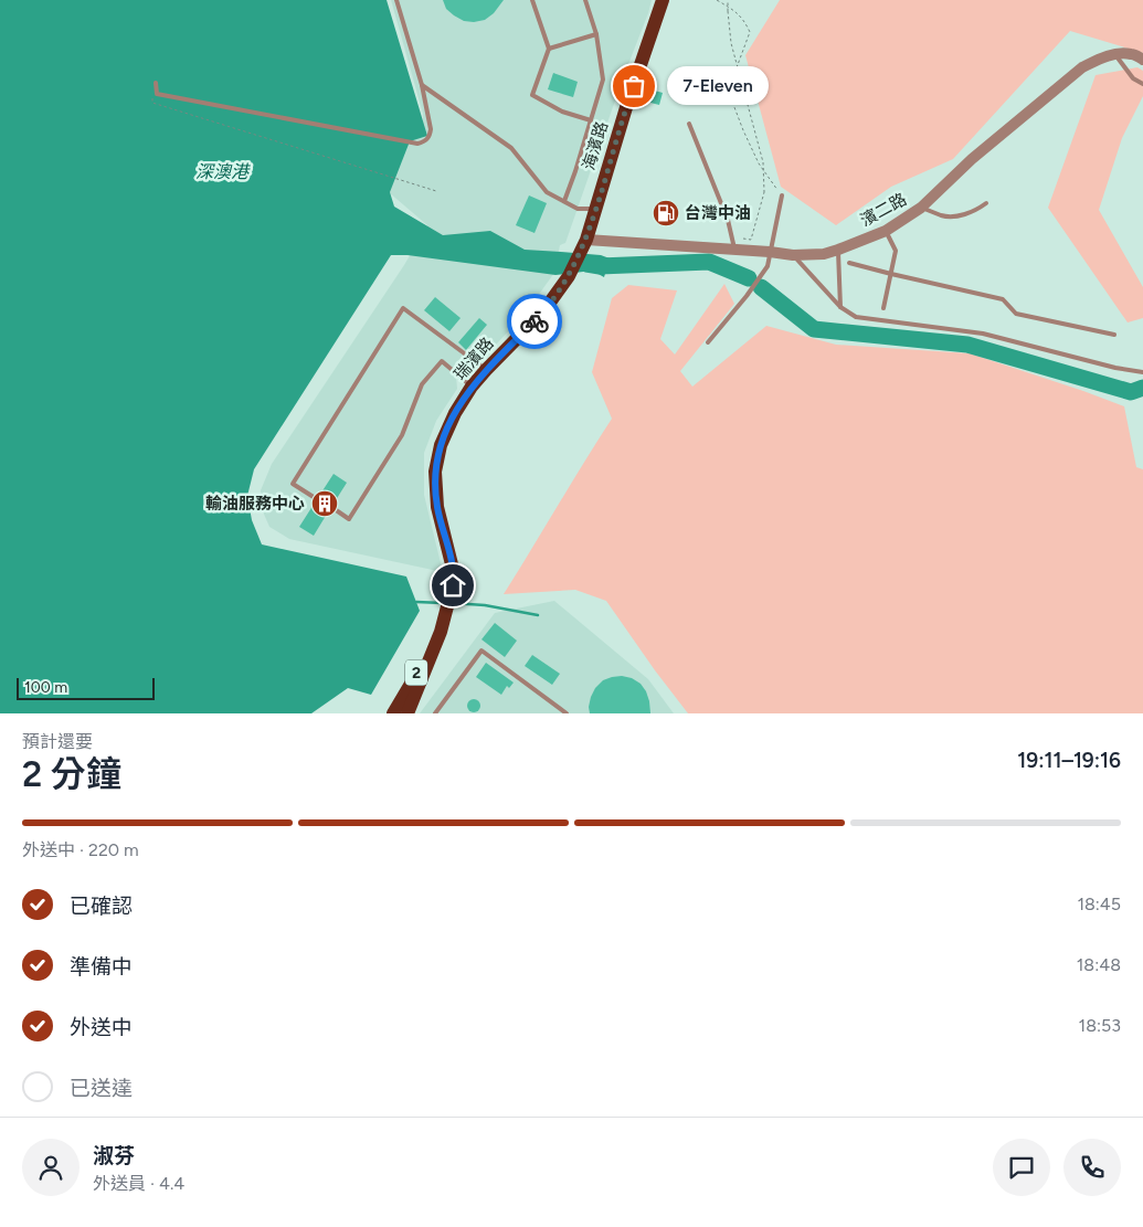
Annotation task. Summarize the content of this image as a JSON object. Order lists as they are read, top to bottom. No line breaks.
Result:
{"streets":{"main road":["海濱路","瑞濱路","2"],"street":["濱二路"]},"crossings":[["海濱路","濱二路"],["海濱路","瑞濱路"],["濱二路","瑞濱路"],["瑞濱路","2"]],"water":["深澳港"],"places":{"other":["7-Eleven"],"fuel station":["台灣中油"],"building":["輸油服務中心"]},"scale_bar":"100 m","page":{"bubble":"7-Eleven","scale":"100 m","heading":["2 分鐘","預計還要","19:11–19:16"],"panel":["淑芬","外送員 · 4.4"],"bar":"外送中 · 220 m","list":[["已確認","18:45"],["準備中","18:48"],["外送中","18:53"],"已送達"]}}
